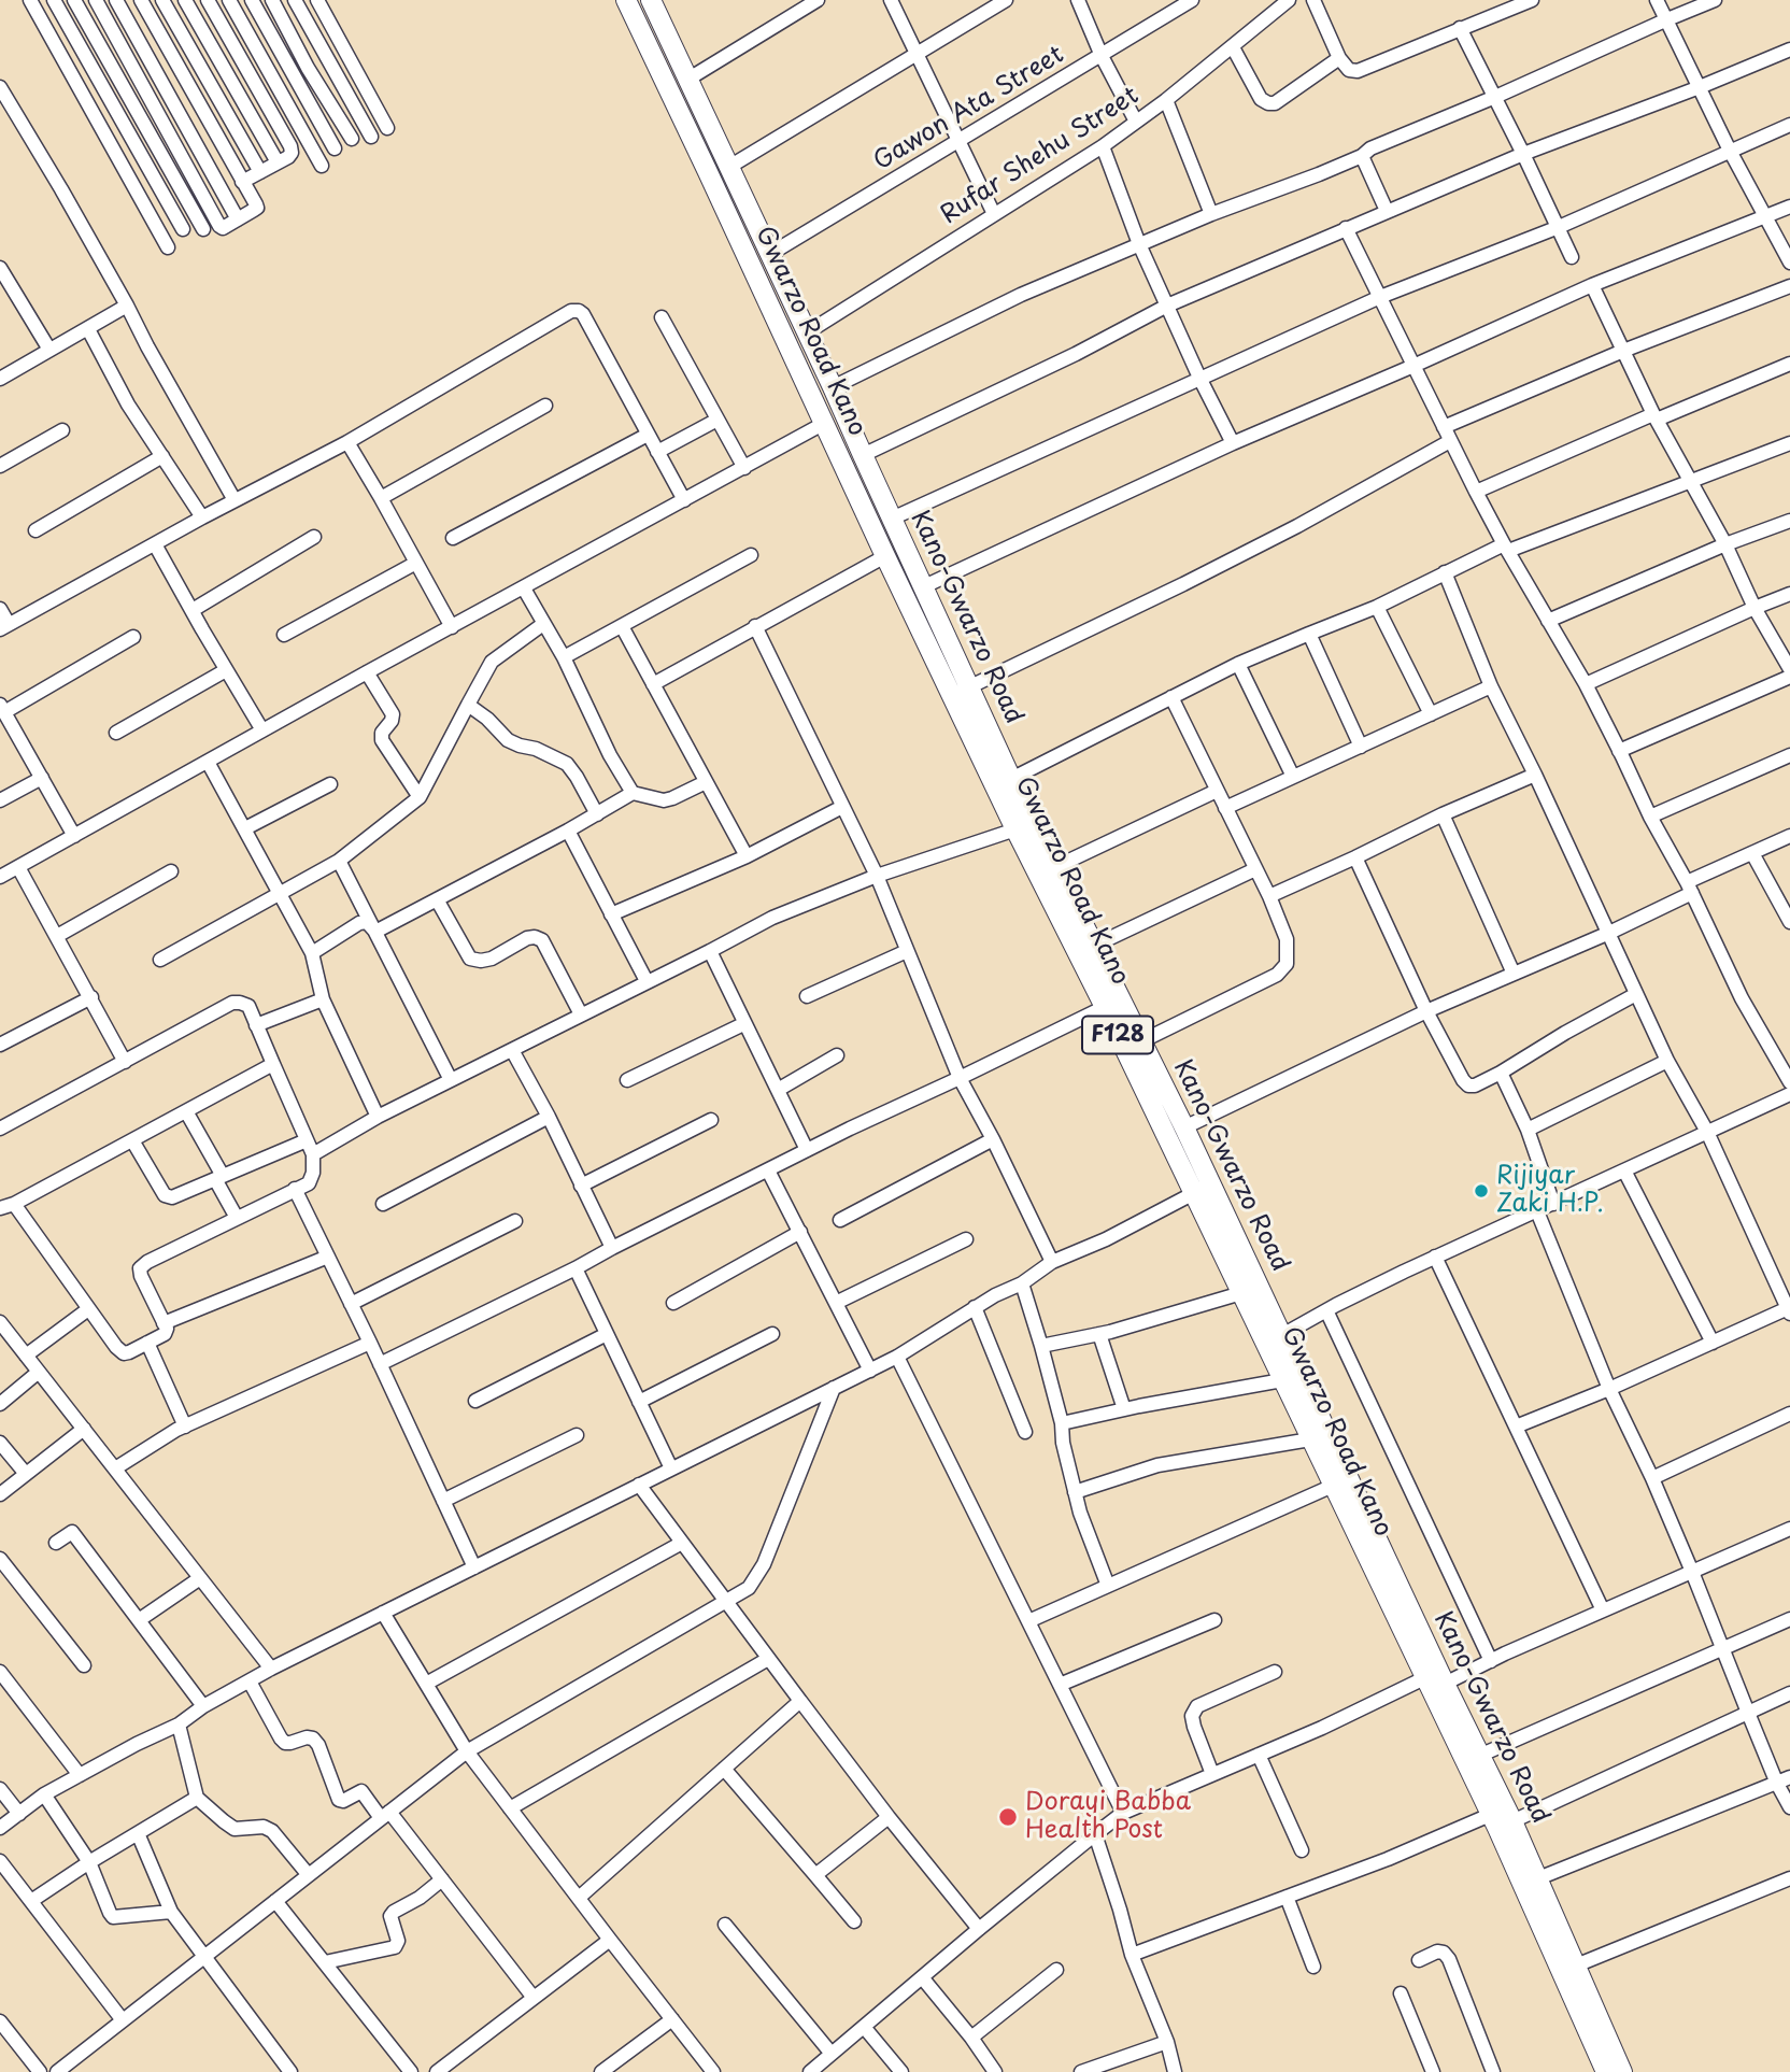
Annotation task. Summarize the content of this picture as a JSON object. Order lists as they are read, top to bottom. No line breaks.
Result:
{"streets":{"main road":["Gwarzo Road Kano","Kano-Gwarzo Road","F128"],"street":["Gawon Ata Street","Rufar Shehu Street"]},"crossings":[["Gawon Ata Street","Kano-Gwarzo Road"],["Rufar Shehu Street","Kano-Gwarzo Road"],["Gwarzo Road Kano","Kano-Gwarzo Road"]],"places":["Rijiyar Zaki H.P.","Dorayi Babba Health Post"]}
